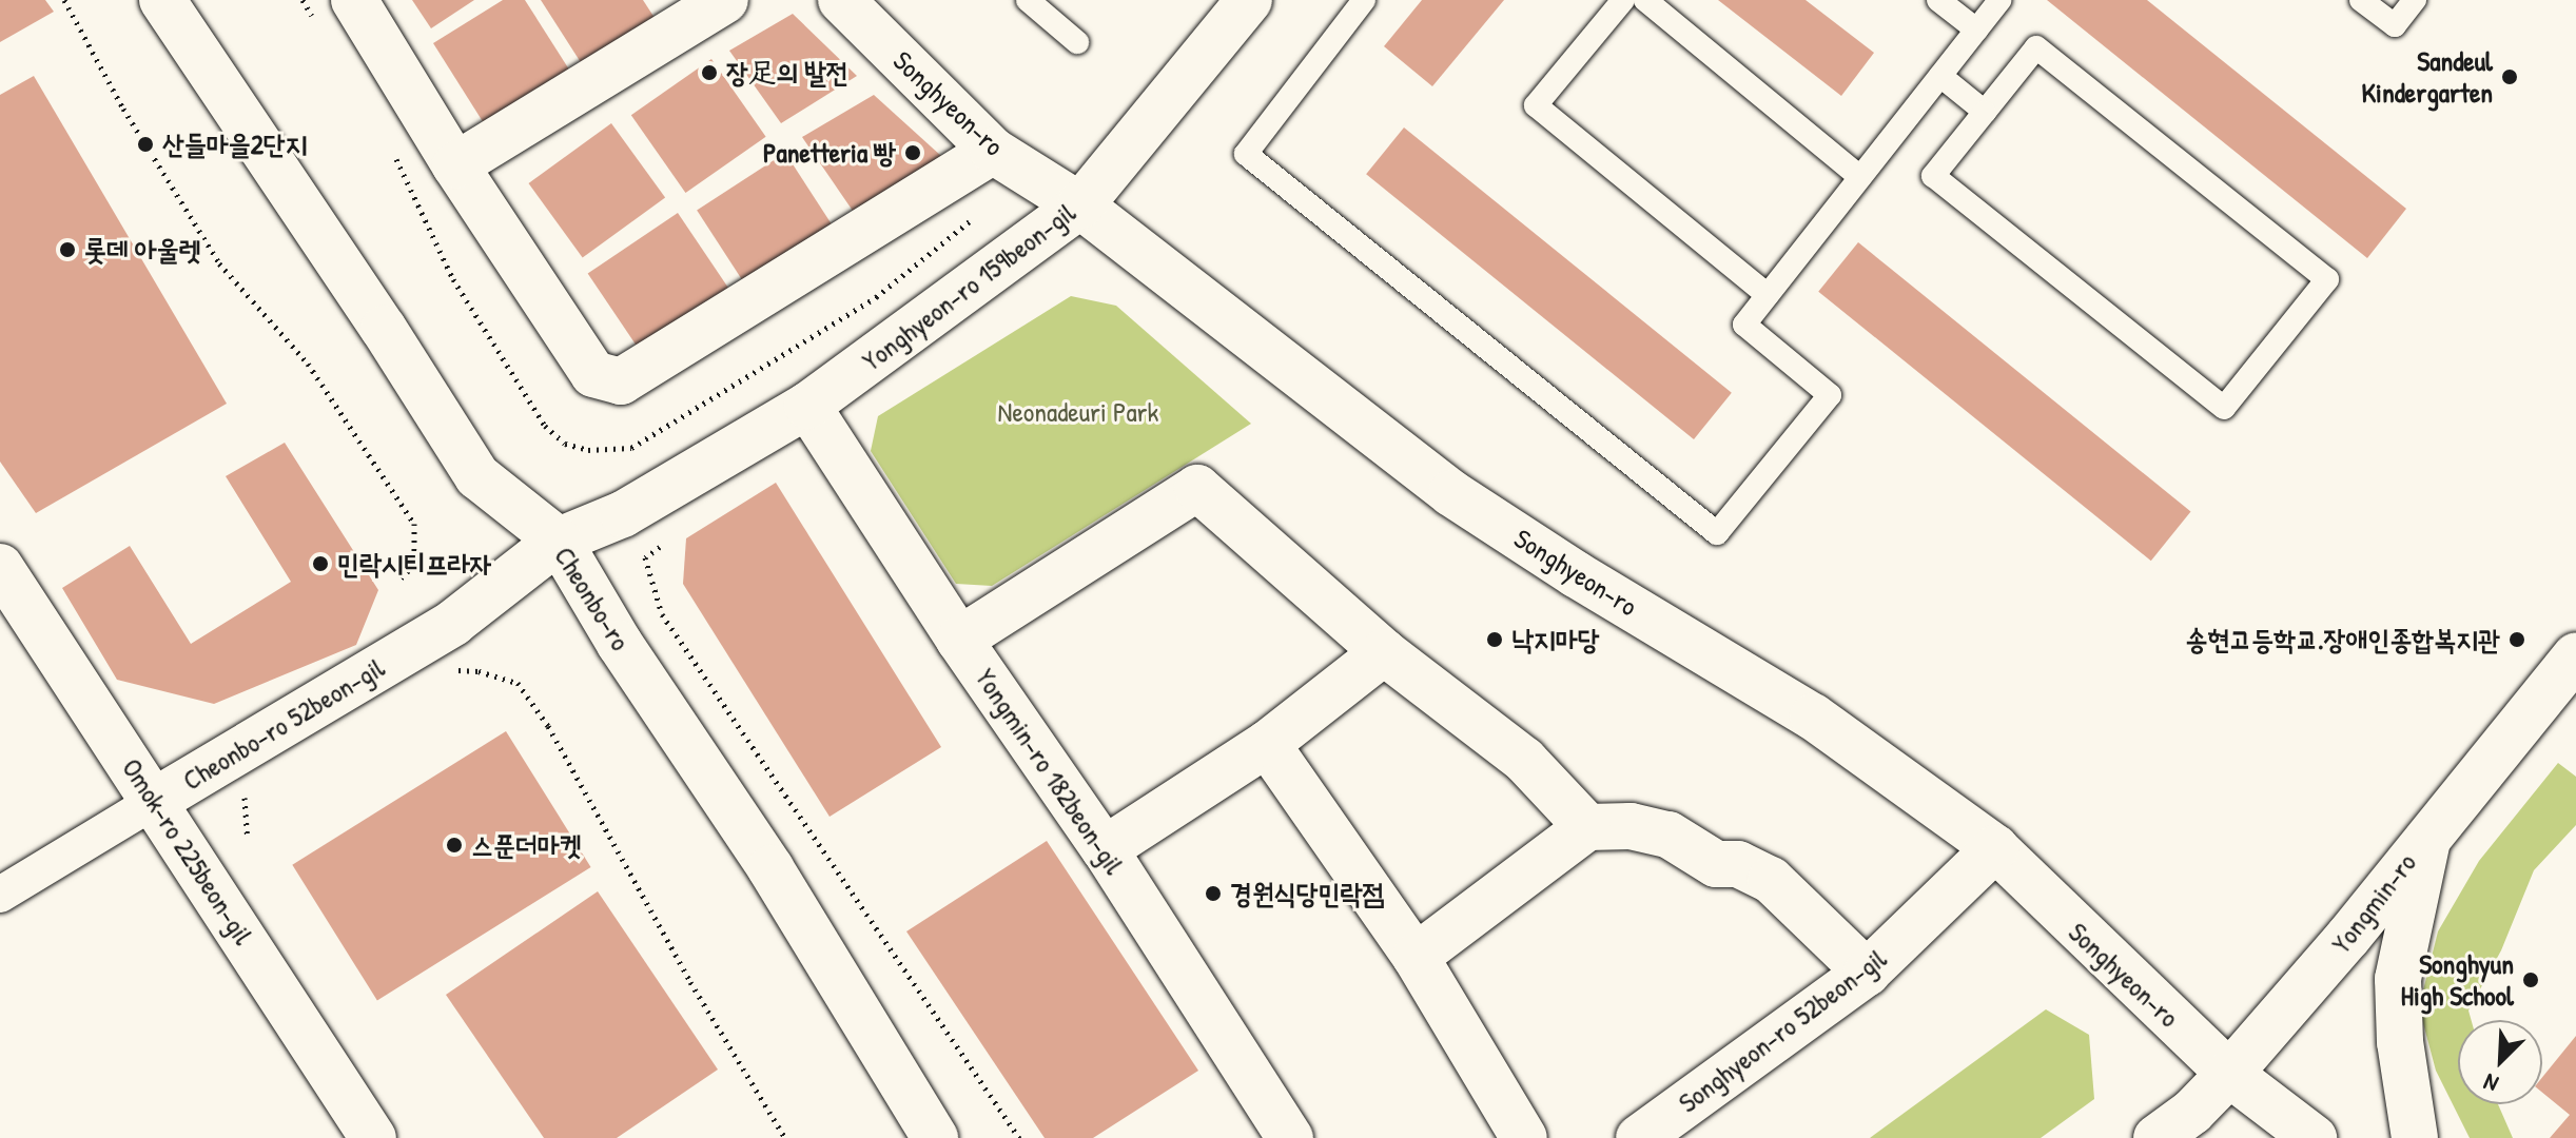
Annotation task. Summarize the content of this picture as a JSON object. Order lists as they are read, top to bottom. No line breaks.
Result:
{"streets":{"street":["Songhyeon-ro","Yonghyeon-ro 159beon-gil","Cheonbo-ro","Cheonbo-ro 52beon-gil","Yongmin-ro 182beon-gil","Omok-ro 225beon-gil","Yongmin-ro","Songhyeon-ro 52beon-gil"]},"crossings":[["Songhyeon-ro","Yonghyeon-ro 159beon-gil"],["Songhyeon-ro","Yongmin-ro"],["Songhyeon-ro","Songhyeon-ro 52beon-gil"],["Yonghyeon-ro 159beon-gil","Cheonbo-ro"],["Yonghyeon-ro 159beon-gil","Cheonbo-ro 52beon-gil"],["Yonghyeon-ro 159beon-gil","Yongmin-ro 182beon-gil"],["Cheonbo-ro","Cheonbo-ro 52beon-gil"],["Cheonbo-ro 52beon-gil","Omok-ro 225beon-gil"]],"parks":["Neonadeuri Park"],"places":["장足의 발전","Sandeul Kindergarten","산들마을2단지","Panetteria 빵","롯데 아울렛","민락시티프라자","낙지마당","송현고등학교.장애인종합복지관","스푼더마켓","경원식당민락점","Songhyun High School"],"north":"bottom left"}
